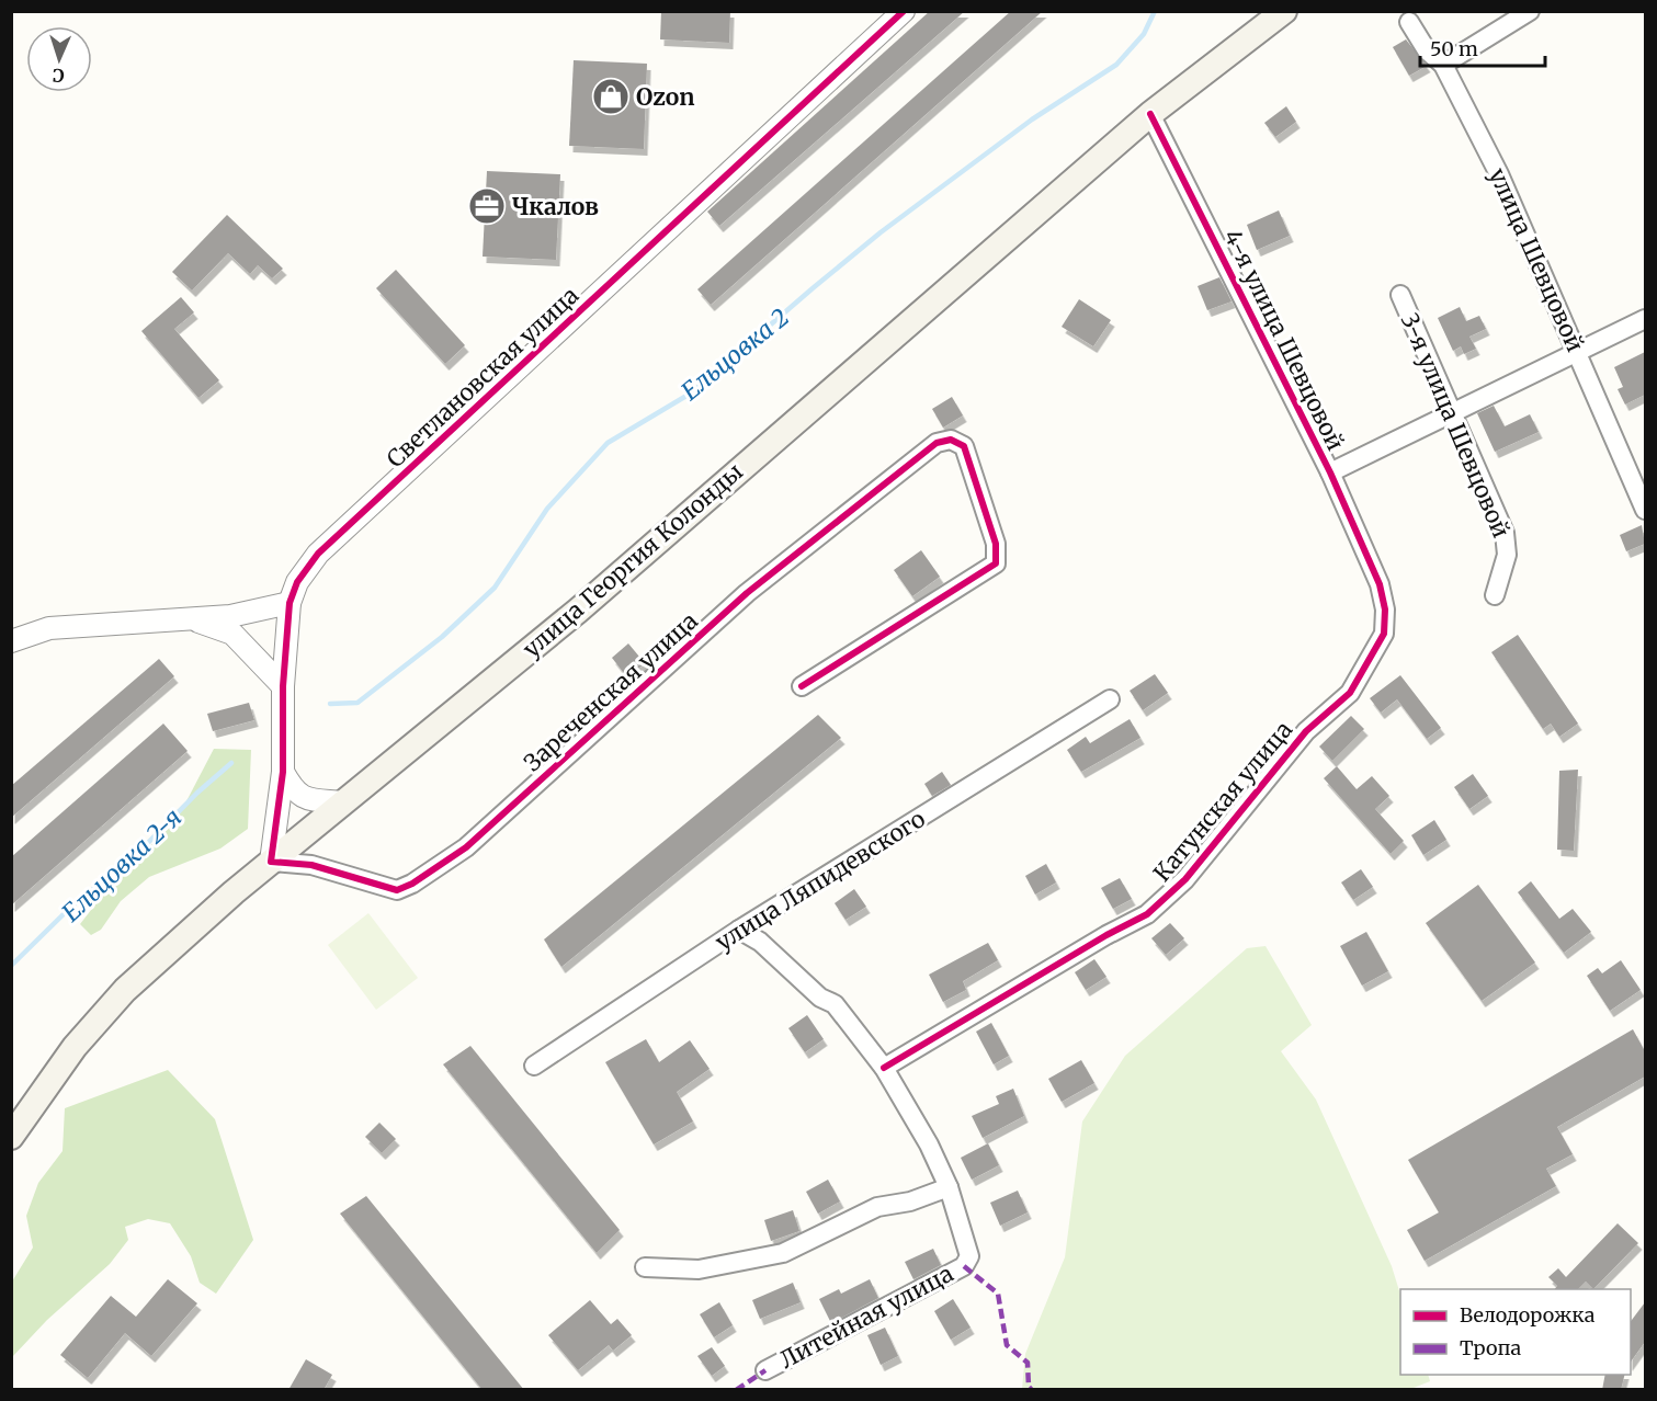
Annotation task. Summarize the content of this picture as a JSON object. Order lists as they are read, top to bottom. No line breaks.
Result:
{"streets":{"main road":["улица Георгия Колонды"],"street":["улица Шевцовой","4-я улица Шевцовой","Светлановская улица","3-я улица Шевцовой","Зареченская улица","Катунская улица","улица Ляпидевского","Литейная улица"]},"crossings":[["4-я улица Шевцовой","улица Георгия Колонды"],["4-я улица Шевцовой","Катунская улица"],["Светлановская улица","улица Георгия Колонды"],["Светлановская улица","Зареченская улица"],["улица Георгия Колонды","Зареченская улица"]],"water":["Ельцовка 2","Ельцовка 2-я"],"places":{"shop":["Ozon"],"office":["Чкалов"]},"legend":["Велодорожка","Тропа"],"scale_bar":"50 m","north":"bottom"}
